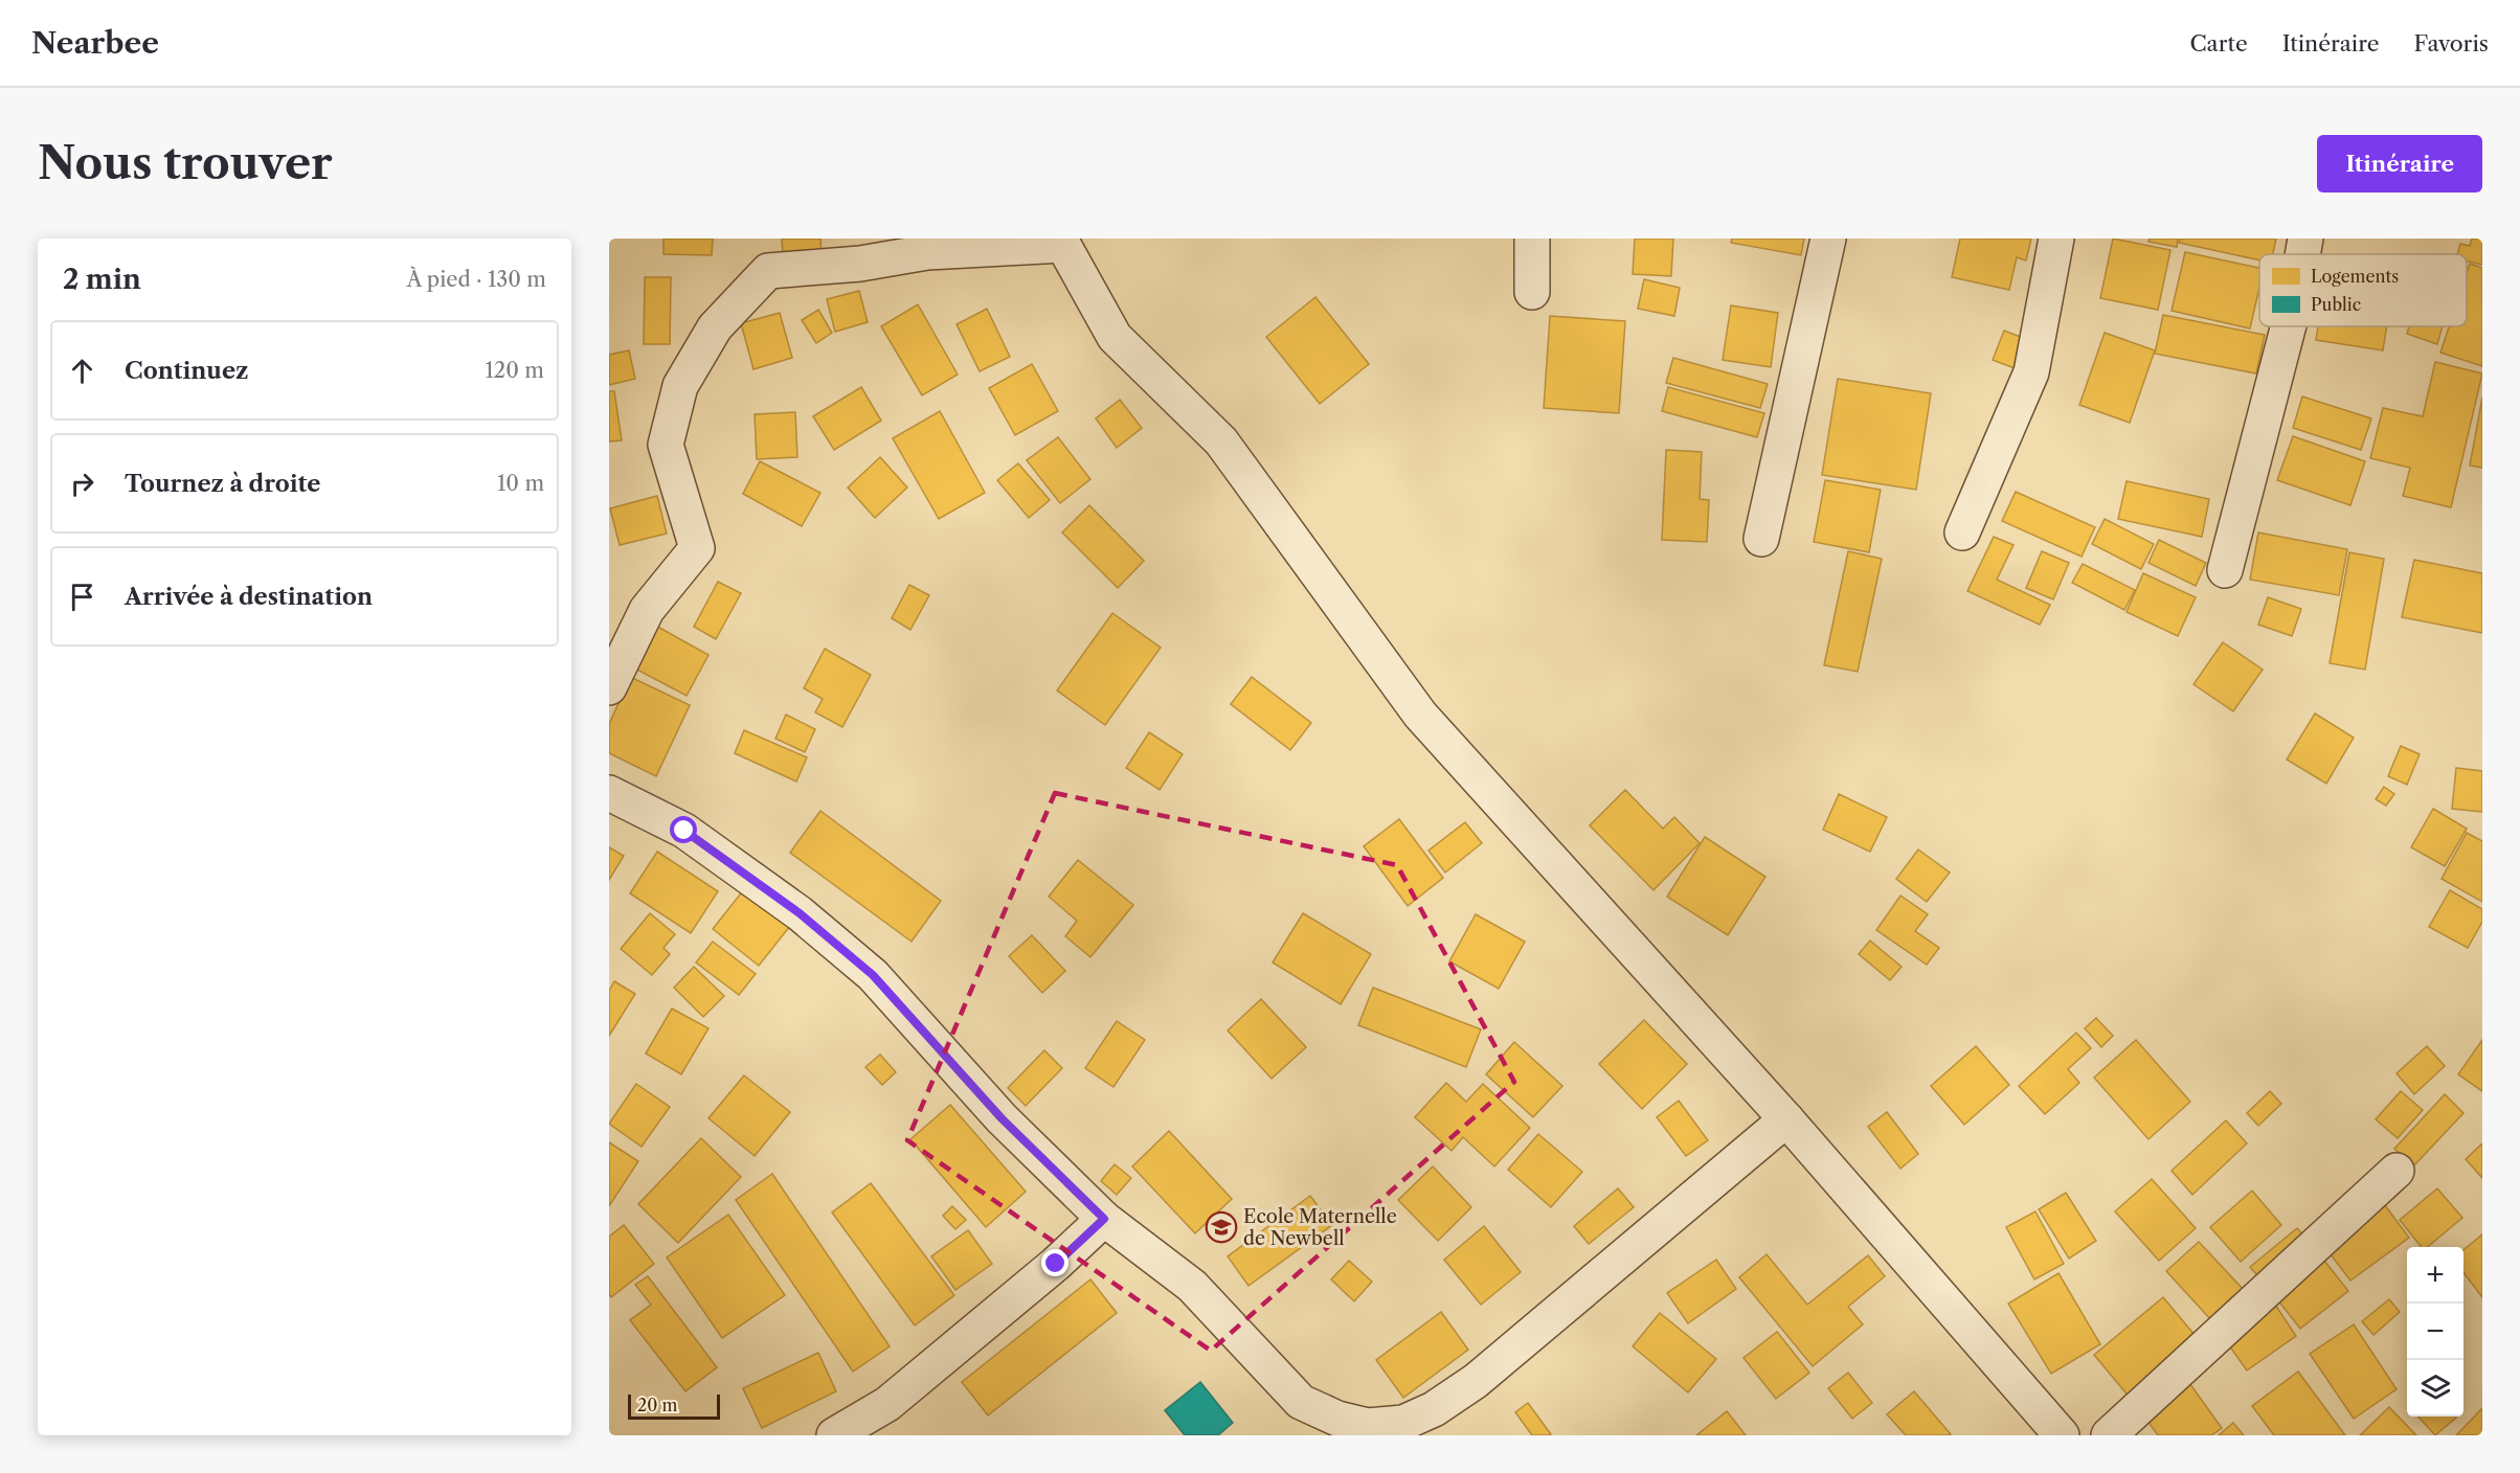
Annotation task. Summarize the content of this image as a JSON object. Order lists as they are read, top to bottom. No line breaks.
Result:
{"places":{"school or university":["Ecole Maternelle de Newbell"]},"legend":["Logements","Public"],"scale_bar":"20 m","page":{"header":"Nearbee","nav":["Carte","Itinéraire","Favoris"],"buttons":"Itinéraire","title":"Nous trouver","heading":["2 min","À pied · 130 m"],"list":[["Continuez","120 m"],["Tournez à droite","10 m"],"Arrivée à destination"],"map_buttons":["+","−"],"scale":"20 m"}}
